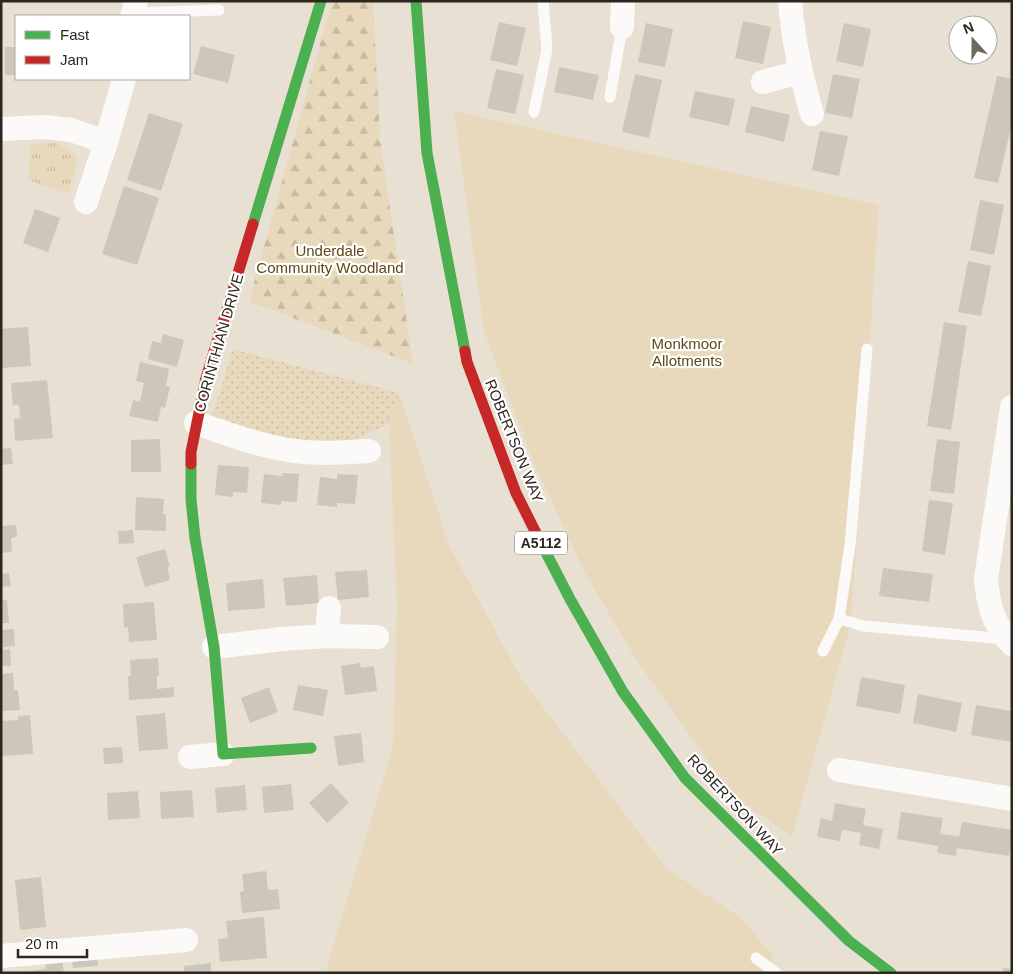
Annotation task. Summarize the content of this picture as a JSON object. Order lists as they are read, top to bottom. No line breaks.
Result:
{"streets":{"main road":["CORINTHIAN DRIVE","ROBERTSON WAY","A5112"]},"parks":["Underdale Community Woodland","Monkmoor Allotments"],"legend":["Fast","Jam"],"scale_bar":"20 m","north":"top"}
